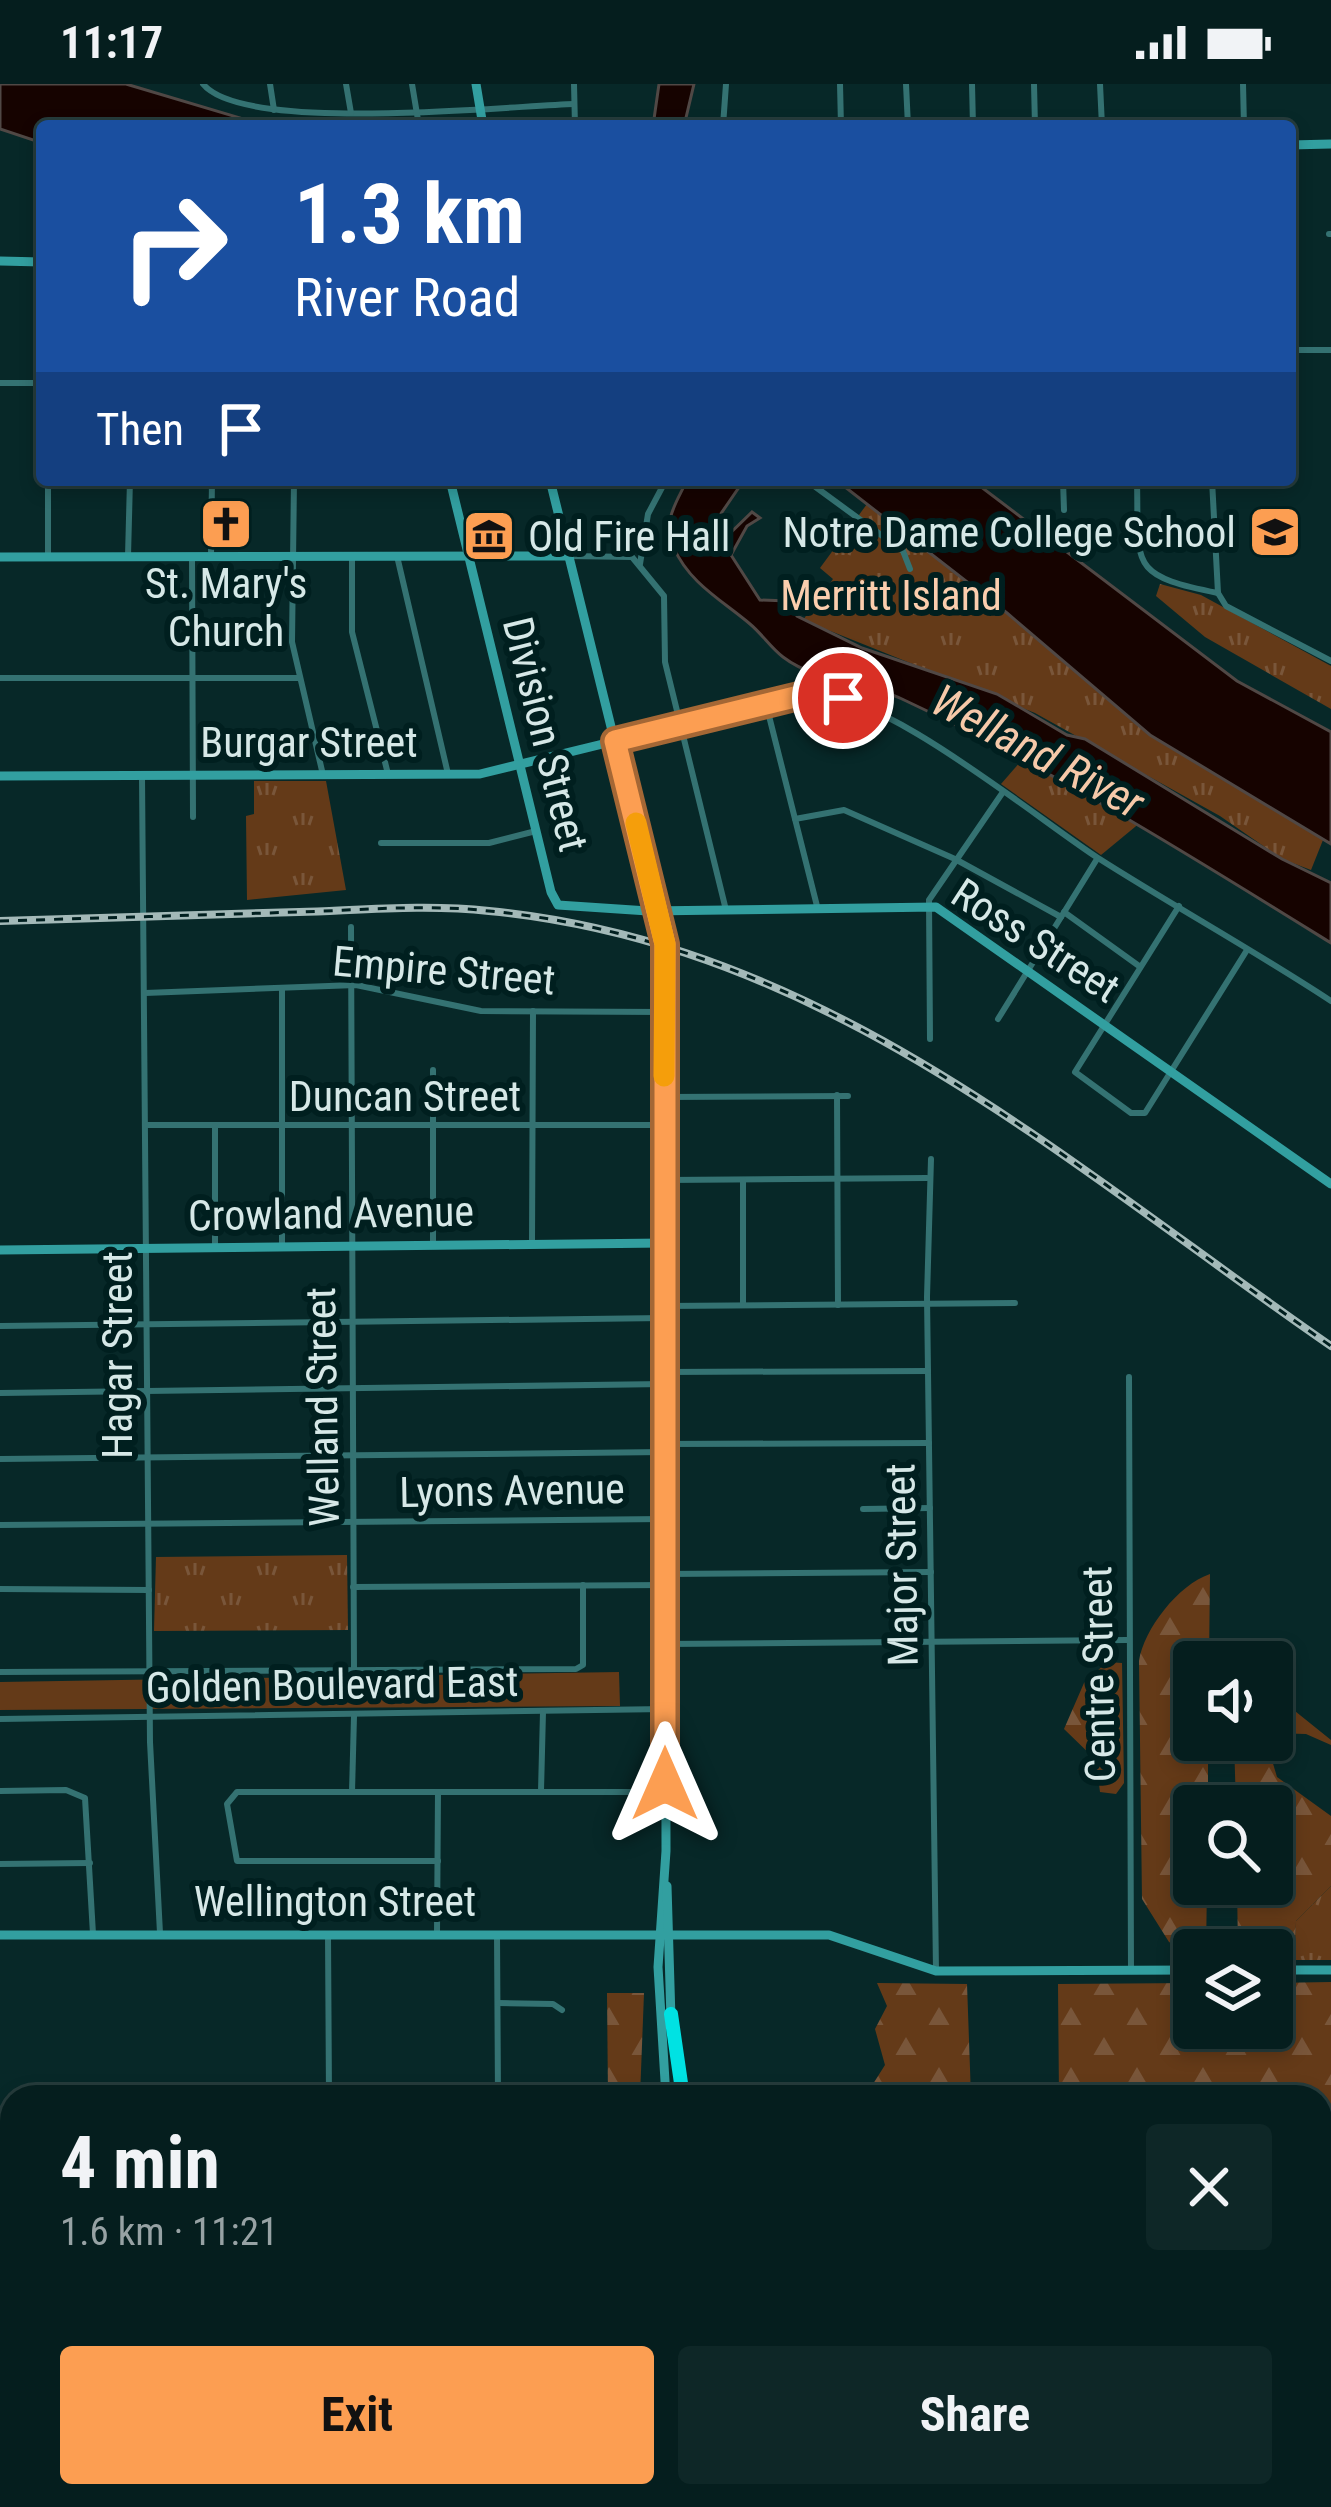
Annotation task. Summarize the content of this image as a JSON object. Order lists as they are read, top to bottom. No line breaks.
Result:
{"streets":{"street":["Division Street","Burgar Street","Ross Street","Empire Street","Duncan Street","Crowland Avenue","Hagar Street","Welland Street","Lyons Avenue","Major Street","Centre Street","Golden Boulevard East","Wellington Street"]},"crossings":[["Division Street","Burgar Street"],["Division Street","Ross Street"],["Burgar Street","Hagar Street"],["Empire Street","Hagar Street"],["Empire Street","Welland Street"],["Duncan Street","Hagar Street"],["Duncan Street","Welland Street"],["Crowland Avenue","Hagar Street"],["Crowland Avenue","Welland Street"],["Hagar Street","Lyons Avenue"],["Hagar Street","Golden Boulevard East"],["Hagar Street","Wellington Street"],["Welland Street","Lyons Avenue"],["Major Street","Wellington Street"],["Centre Street","Wellington Street"]],"water":["Welland River"],"parks":["Merritt Island"],"places":{"church":["St. Mary's Church"],"school or university":["Notre Dame College School"],"museum":["Old Fire Hall"]},"page":{"status":"11:17","turn":["1.3 km","River Road"],"then":"Then","heading":["4 min","1.6 km · 11:21"],"buttons":["Exit","Share"]}}
